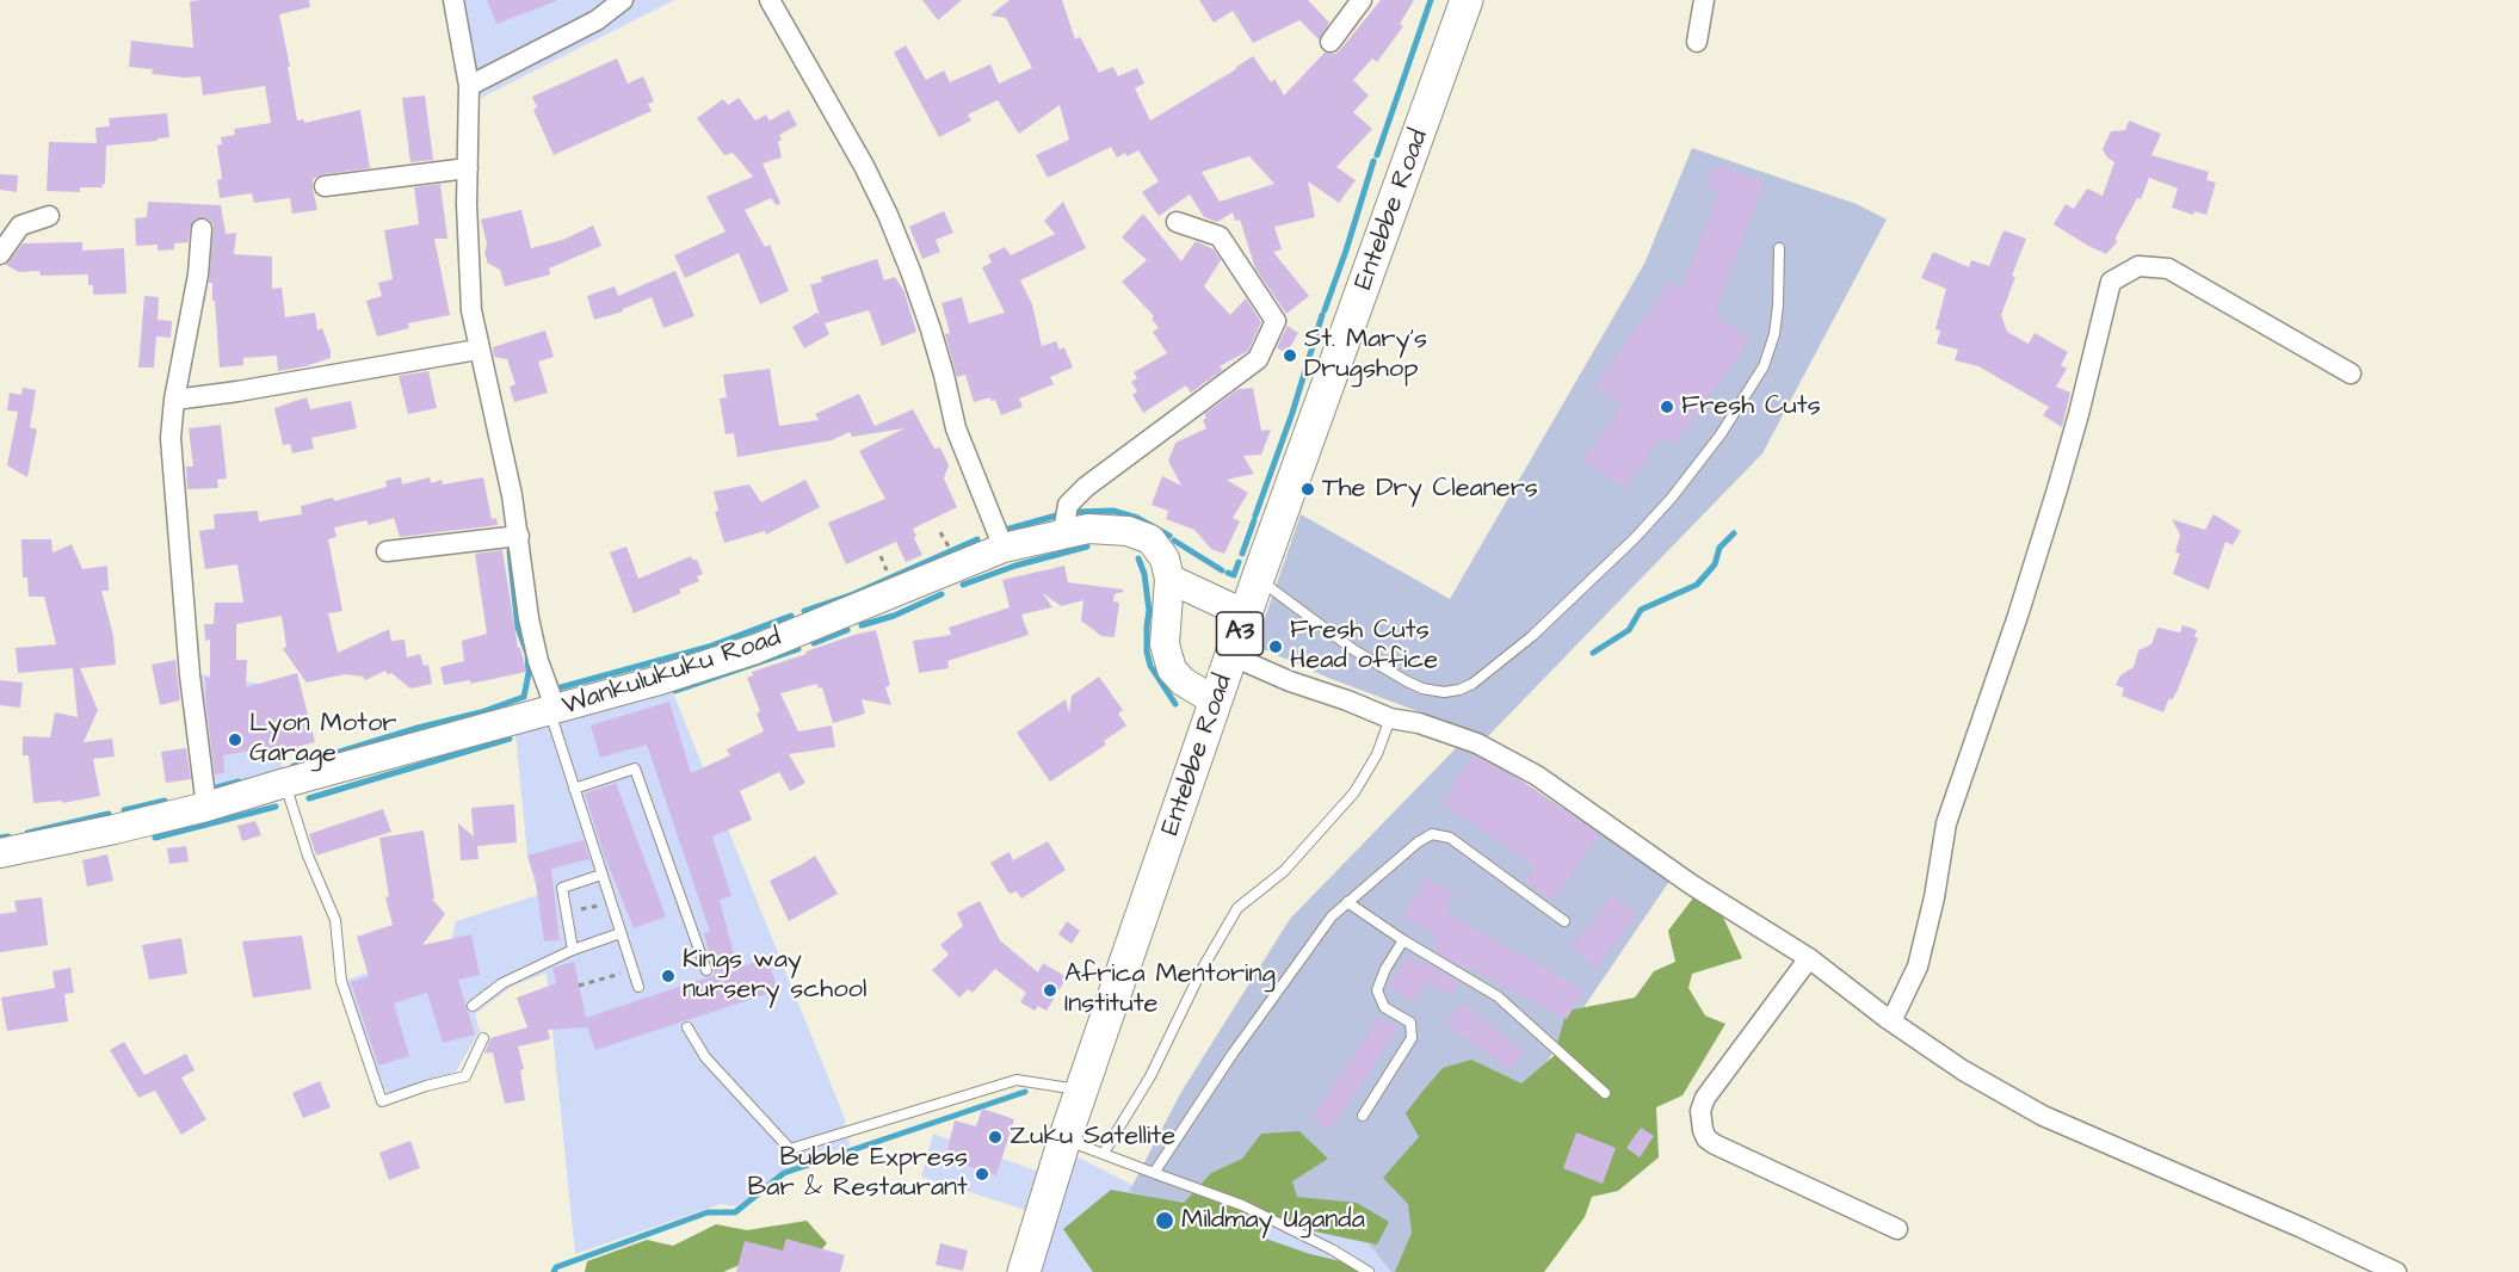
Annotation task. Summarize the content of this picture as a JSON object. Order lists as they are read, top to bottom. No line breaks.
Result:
{"streets":{"main road":["Entebbe Road","A3","Wankulukuku Road"]},"crossings":[["Entebbe Road","Wankulukuku Road"]],"places":["St. Mary's Drugshop","Fresh Cuts","The Dry Cleaners","Fresh Cuts Head office","Lyon Motor Garage","Kings way nursery school","Africa Mentoring Institute","Zuku Satellite","Bubble Express Bar & Restaurant","Mildmay Uganda"]}
